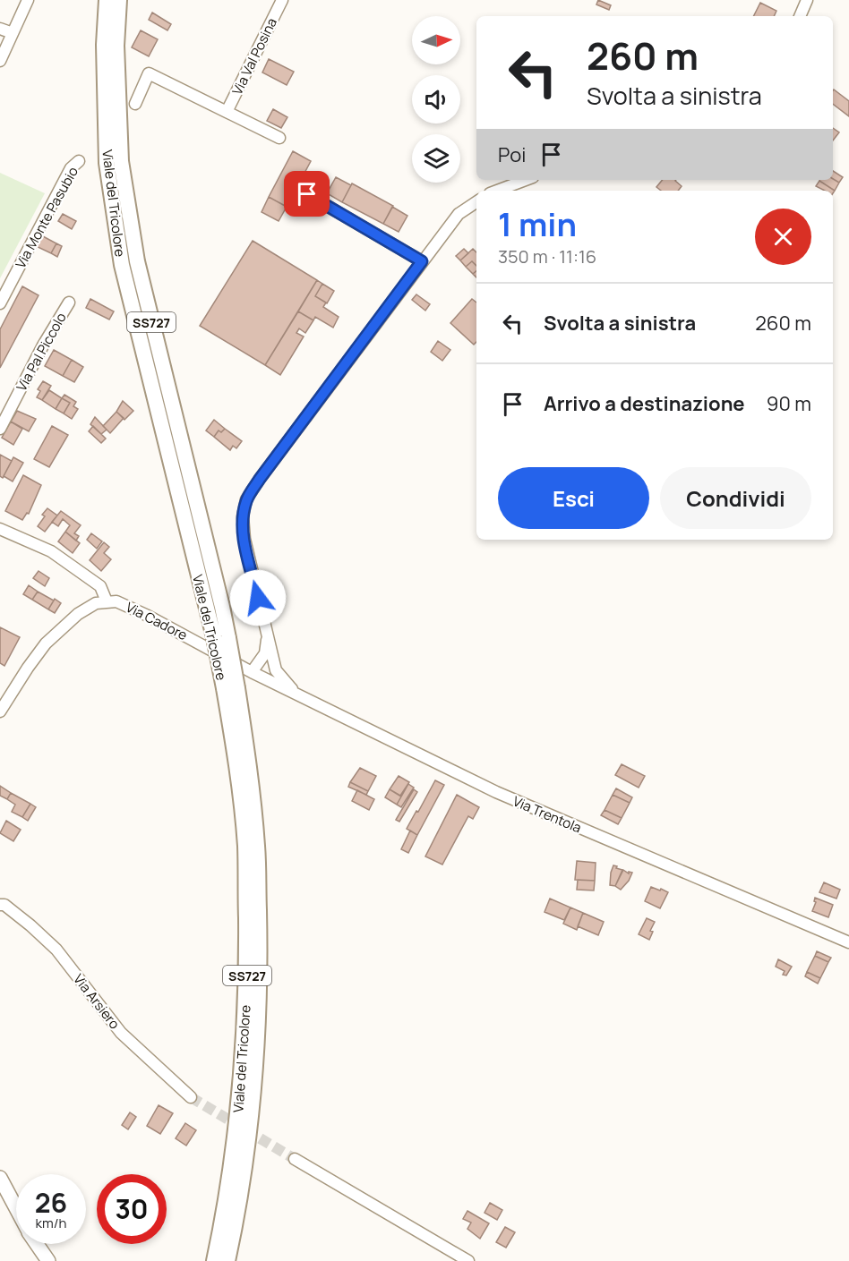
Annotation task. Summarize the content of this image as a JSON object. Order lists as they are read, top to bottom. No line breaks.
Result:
{"streets":{"highway":["Viale del Tricolore","SS727"],"street":["Via Val Posina","Via Monte Pasubio","Via Pal Piccolo","Via Cadore","Via Trentola","Via Arsiero"]},"crossings":[["Via Cadore","Via Trentola"]],"north":"right","page":{"turn":["260 m","Svolta a sinistra"],"then":"Poi","heading":["1 min","350 m · 11:16"],"list":[{"name":"Svolta a sinistra","value":"260 m"},{"name":"Arrivo a destinazione","value":"90 m"}],"buttons":["Esci","Condividi"],"speed":"26 km/h","limit":"30"}}
